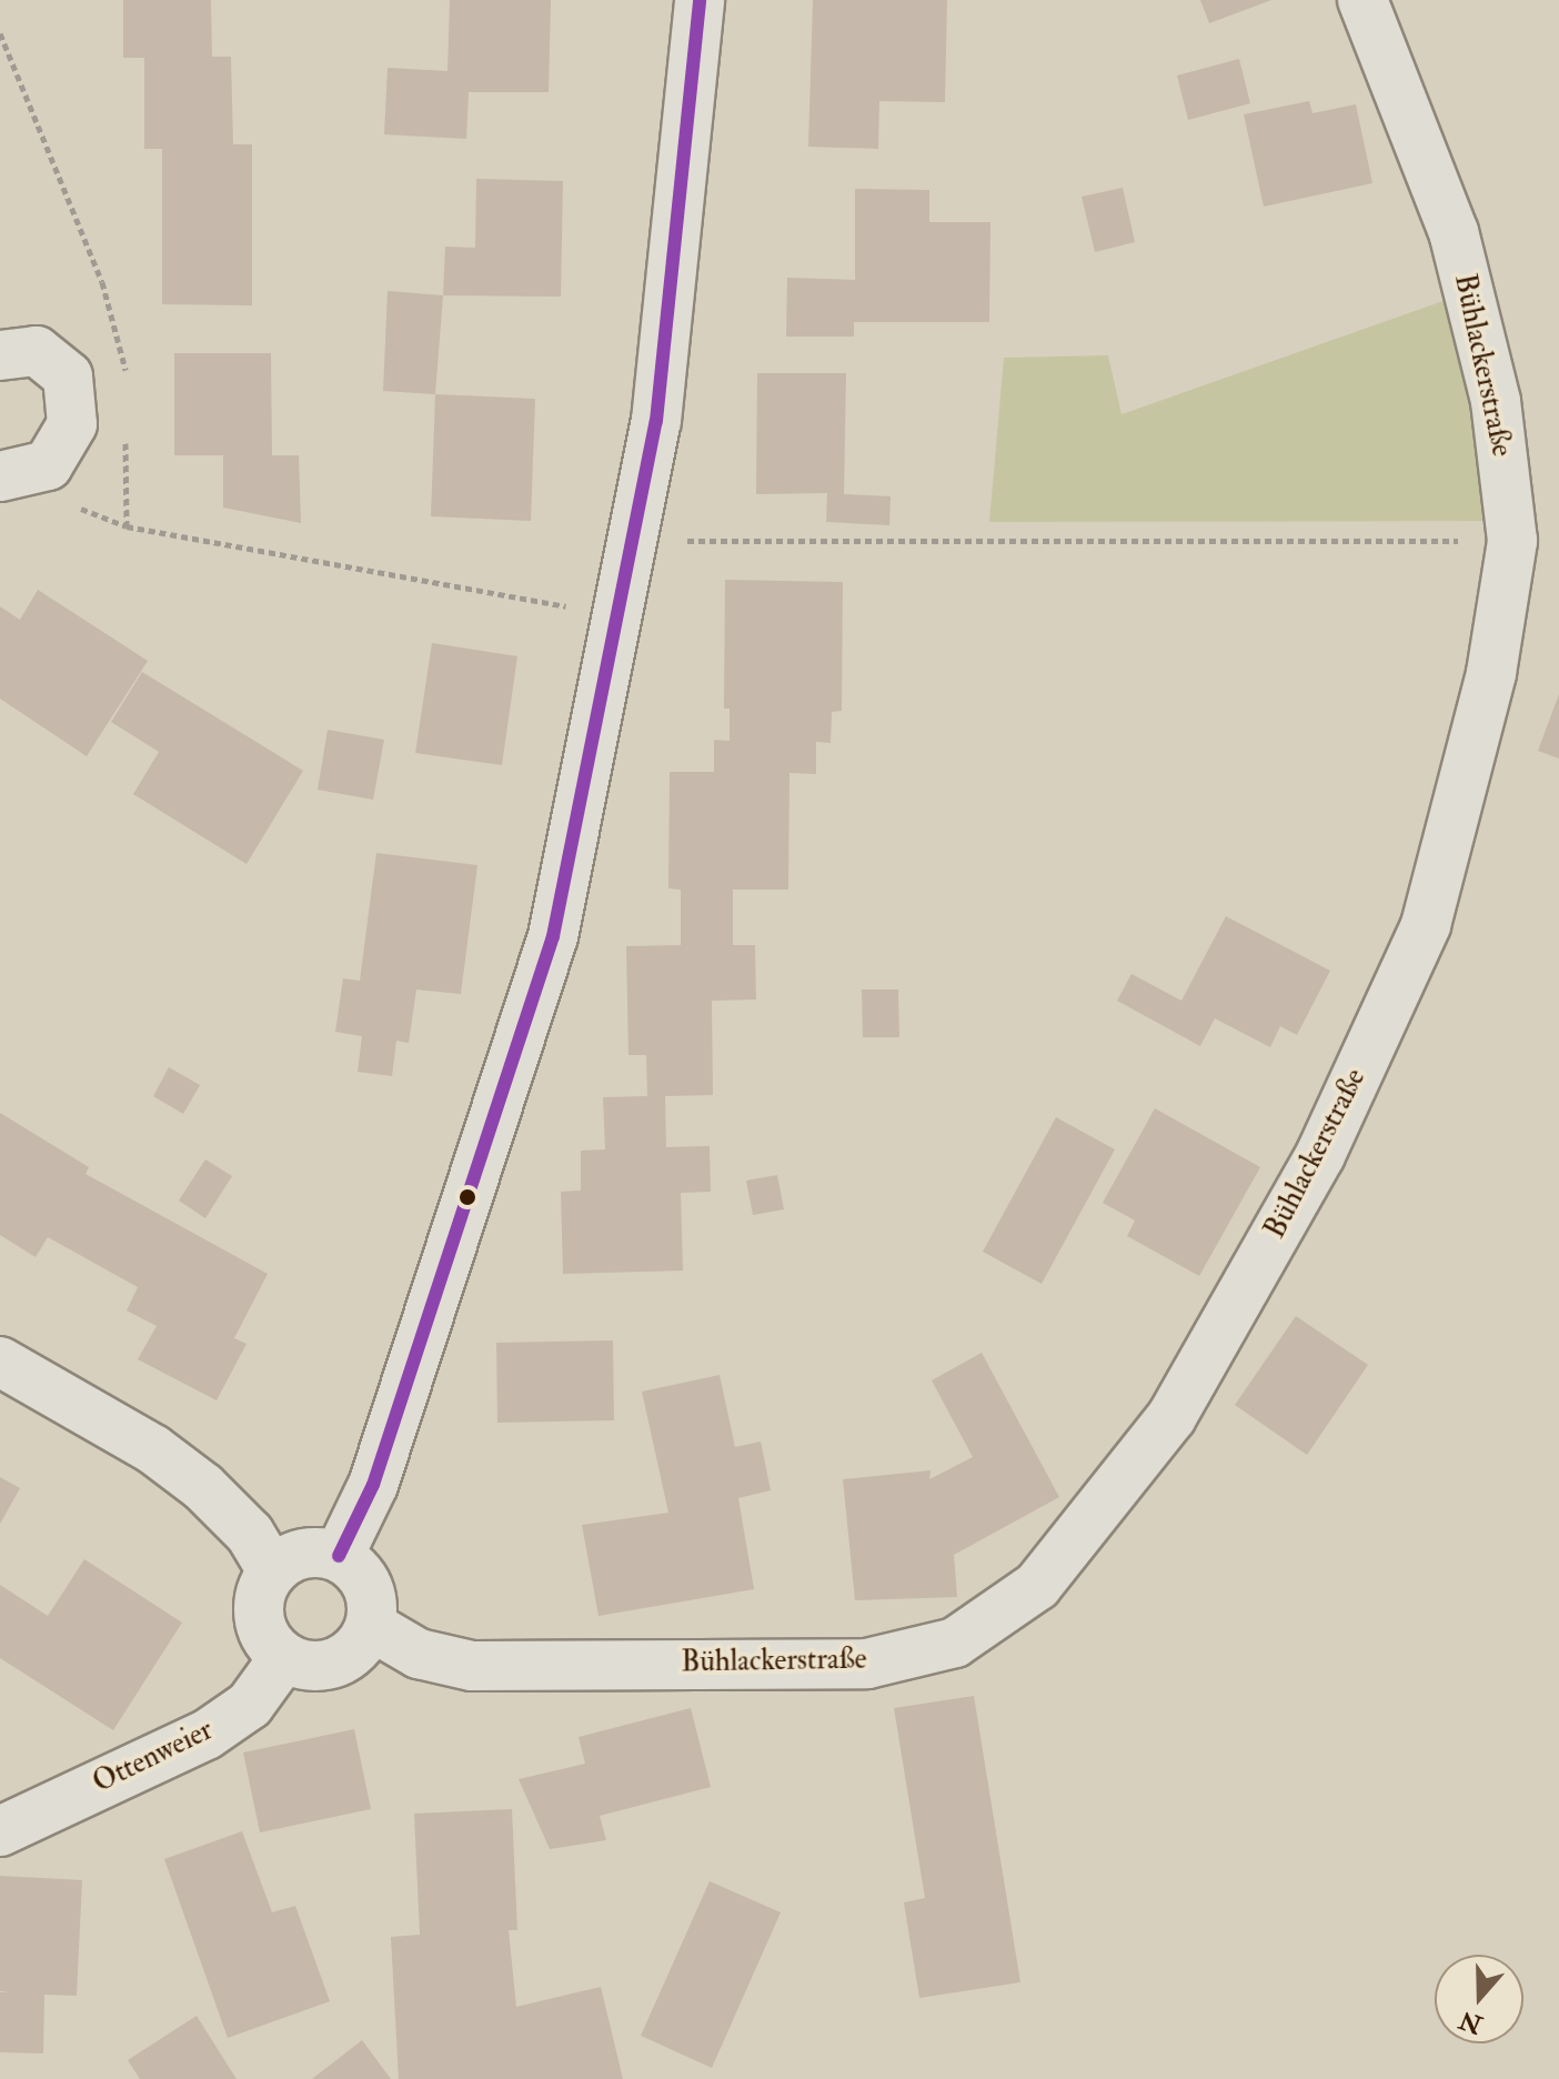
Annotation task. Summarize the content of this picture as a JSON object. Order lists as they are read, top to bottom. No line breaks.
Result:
{"streets":{"street":["Bühlackerstraße","Ottenweier"]},"crossings":[["Bühlackerstraße","Ottenweier"]],"north":"bottom"}
